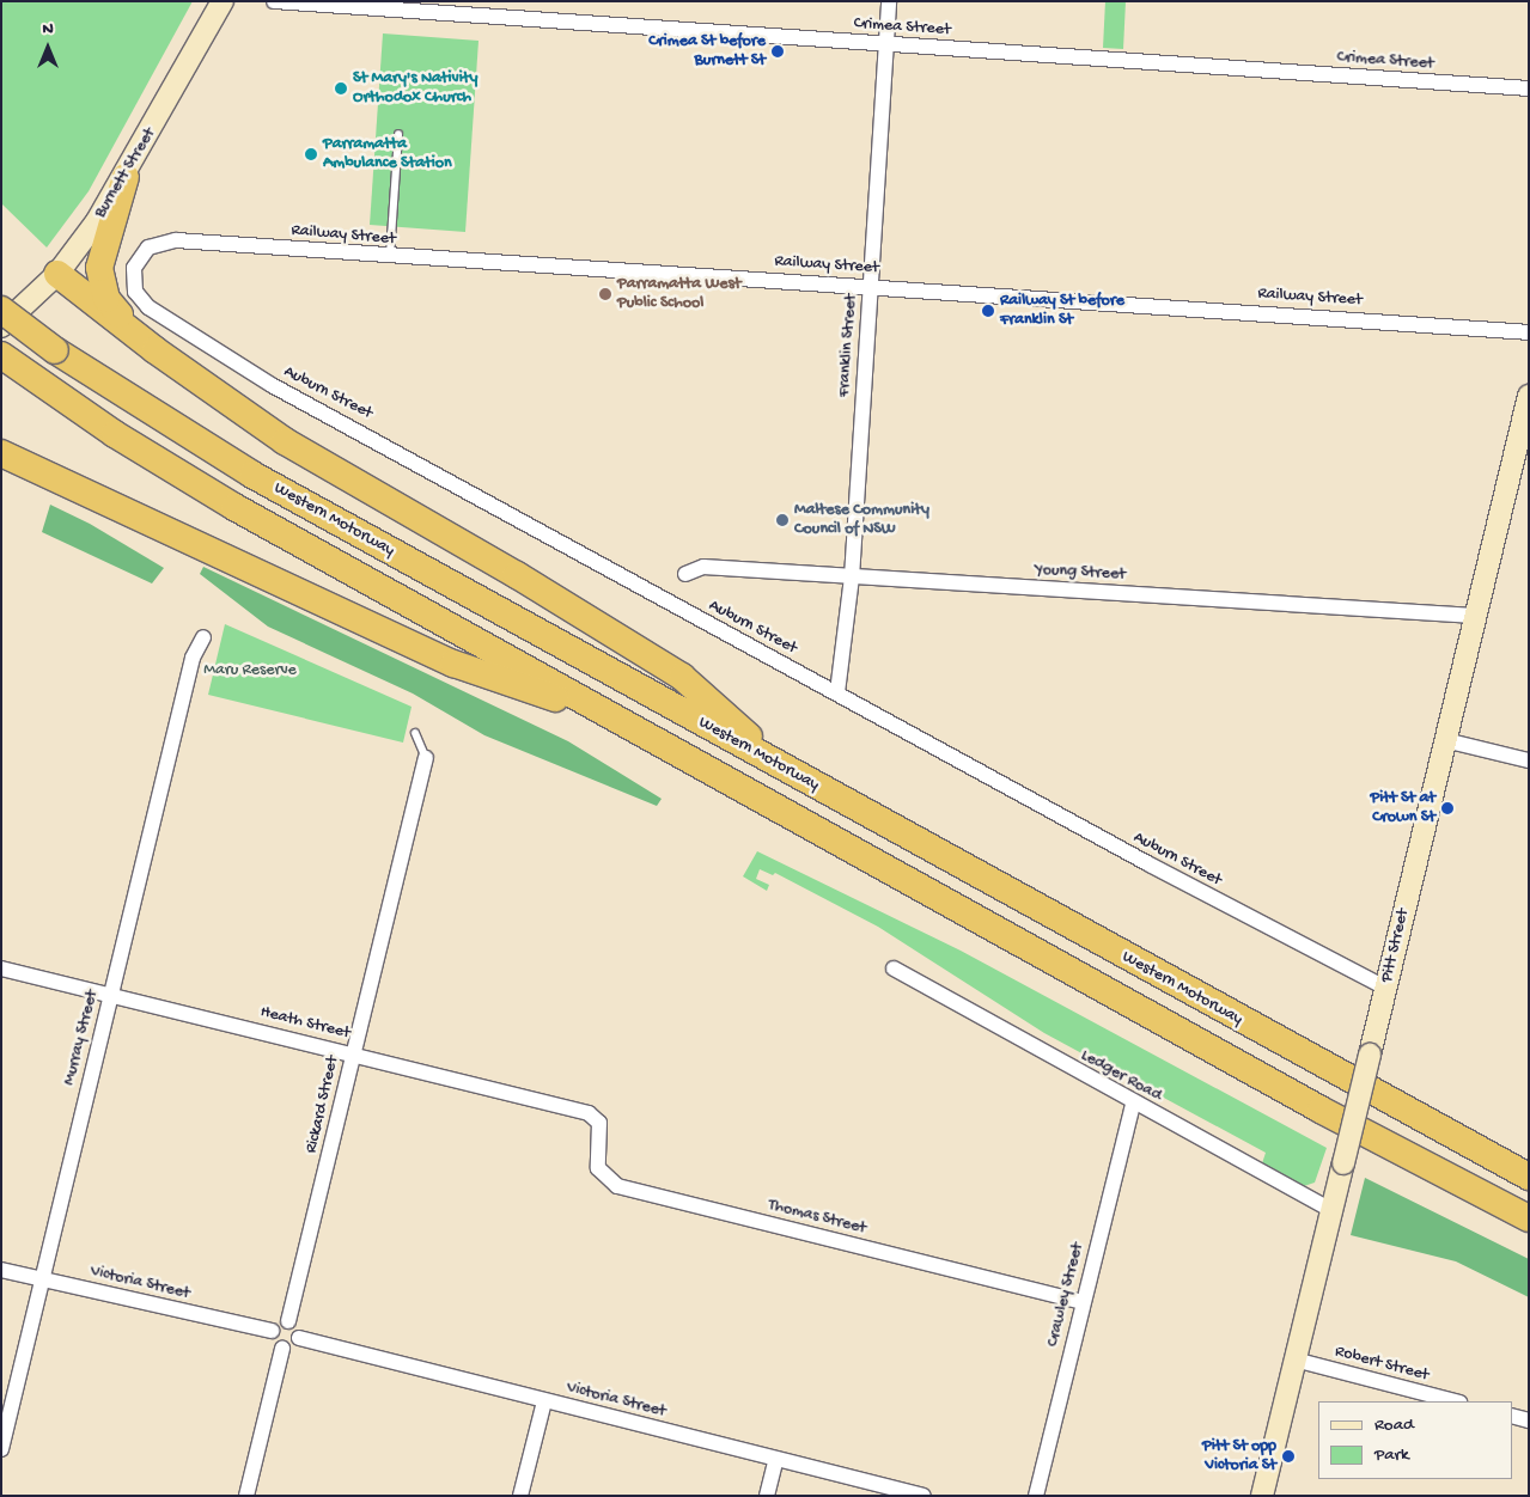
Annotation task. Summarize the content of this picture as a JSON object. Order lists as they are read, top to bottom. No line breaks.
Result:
{"streets":{"highway":["Western Motorway"],"main road":["Burnett Street","Pitt Street"],"street":["Crimea Street","Railway Street","Franklin Street","Auburn Street","Young Street","Heath Street","Murray Street","Ledger Road","Rickard Street","Thomas Street","Victoria Street","Crawley Street","Robert Street"]},"crossings":[["Crimea Street","Franklin Street"],["Railway Street","Franklin Street"],["Railway Street","Auburn Street"],["Franklin Street","Auburn Street"],["Franklin Street","Young Street"],["Auburn Street","Pitt Street"],["Young Street","Pitt Street"],["Pitt Street","Ledger Road"],["Pitt Street","Robert Street"],["Heath Street","Murray Street"],["Heath Street","Rickard Street"],["Heath Street","Thomas Street"],["Murray Street","Victoria Street"],["Ledger Road","Crawley Street"],["Rickard Street","Victoria Street"],["Thomas Street","Crawley Street"]],"parks":["Maru Reserve"],"places":["Crimea St before Burnett St","St Mary's Nativity Orthodox Church","Parramatta Ambulance Station","Parramatta West Public School","Railway St before Franklin St","Maltese Community Council of NSW","Pitt St at Crown St","Pitt St opp Victoria St"],"legend":["Road","Park"],"north":"top"}
